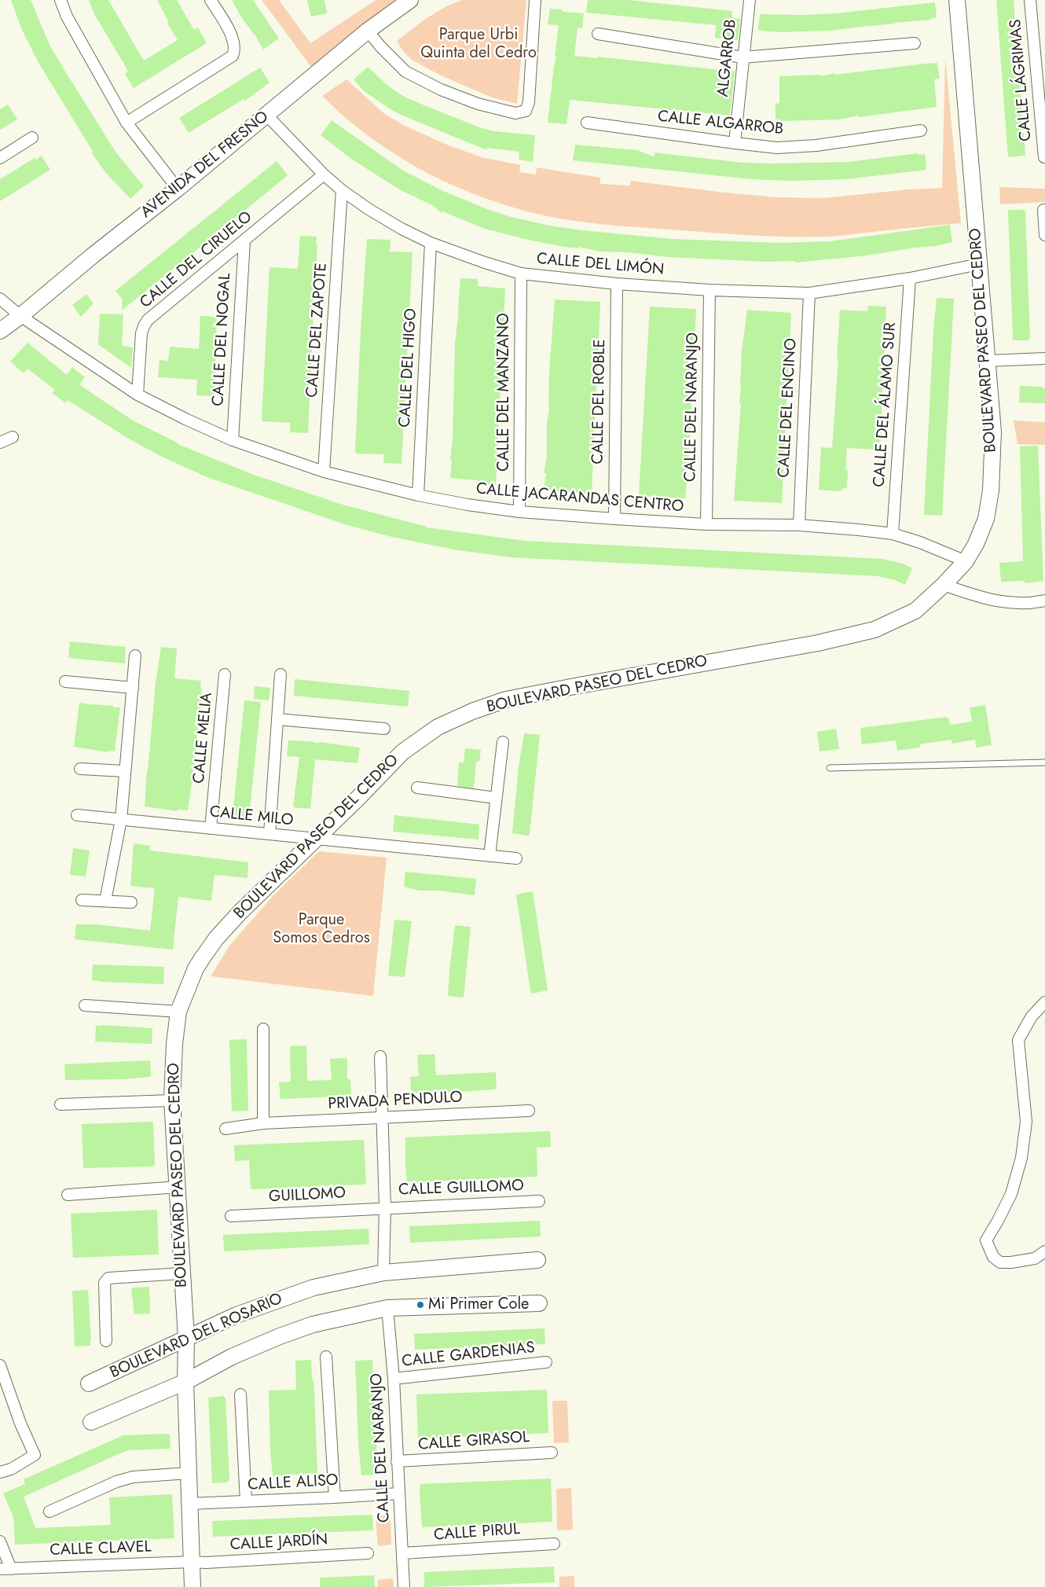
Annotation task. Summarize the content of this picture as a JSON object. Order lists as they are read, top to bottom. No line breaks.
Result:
{"streets":{"street":["ALGARROB","CALLE LÁGRIMAS","CALLE ALGARROB","AVENIDA DEL FRESNO","CALLE DEL CIRUELO","CALLE DEL LIMÓN","CALLE DEL ZAPOTE","CALLE DEL NOGAL","BOULEVARD PASEO DEL CEDRO","CALLE DEL HIGO","CALLE DEL MANZANO","CALLE DEL ROBLE","CALLE DEL ÁLAMO SUR","CALLE DEL NARANJO","CALLE DEL ENCINO","CALLE JACARANDAS CENTRO","CALLE MELIA","CALLE MILO","PRIVADA PENDULO","CALLE GUILLOMO","GUILLOMO","BOULEVARD DEL ROSARIO","CALLE GARDENIAS","CALLE GIRASOL","CALLE ALISO","CALLE PIRUL","CALLE JARDÍN","CALLE CLAVEL"]},"crossings":[["ALGARROB","CALLE ALGARROB"],["AVENIDA DEL FRESNO","CALLE DEL LIMÓN"],["AVENIDA DEL FRESNO","CALLE JACARANDAS CENTRO"],["CALLE DEL CIRUELO","CALLE DEL LIMÓN"],["CALLE DEL CIRUELO","CALLE DEL NOGAL"],["CALLE DEL CIRUELO","CALLE JACARANDAS CENTRO"],["CALLE DEL LIMÓN","CALLE DEL ZAPOTE"],["CALLE DEL LIMÓN","BOULEVARD PASEO DEL CEDRO"],["CALLE DEL LIMÓN","CALLE DEL HIGO"],["CALLE DEL LIMÓN","CALLE DEL MANZANO"],["CALLE DEL LIMÓN","CALLE DEL ROBLE"],["CALLE DEL LIMÓN","CALLE DEL ÁLAMO SUR"],["CALLE DEL LIMÓN","CALLE DEL NARANJO"],["CALLE DEL LIMÓN","CALLE DEL ENCINO"],["CALLE DEL ZAPOTE","CALLE JACARANDAS CENTRO"],["CALLE DEL NOGAL","CALLE JACARANDAS CENTRO"],["BOULEVARD PASEO DEL CEDRO","CALLE JACARANDAS CENTRO"],["BOULEVARD PASEO DEL CEDRO","CALLE MILO"],["BOULEVARD PASEO DEL CEDRO","BOULEVARD DEL ROSARIO"],["BOULEVARD PASEO DEL CEDRO","CALLE ALISO"],["BOULEVARD PASEO DEL CEDRO","CALLE JARDÍN"],["BOULEVARD PASEO DEL CEDRO","CALLE CLAVEL"],["CALLE DEL HIGO","CALLE JACARANDAS CENTRO"],["CALLE DEL MANZANO","CALLE JACARANDAS CENTRO"],["CALLE DEL ROBLE","CALLE JACARANDAS CENTRO"],["CALLE DEL ÁLAMO SUR","CALLE JACARANDAS CENTRO"],["CALLE DEL NARANJO","CALLE JACARANDAS CENTRO"],["CALLE DEL NARANJO","CALLE GARDENIAS"],["CALLE DEL NARANJO","CALLE GIRASOL"],["CALLE DEL NARANJO","CALLE ALISO"],["CALLE DEL NARANJO","CALLE PIRUL"],["CALLE DEL ENCINO","CALLE JACARANDAS CENTRO"],["CALLE MELIA","CALLE MILO"],["CALLE GUILLOMO","GUILLOMO"],["CALLE JARDÍN","CALLE CLAVEL"]],"parks":["Parque Urbi Quinta del Cedro","Parque Somos Cedros"],"places":["Mi Primer Cole"]}
